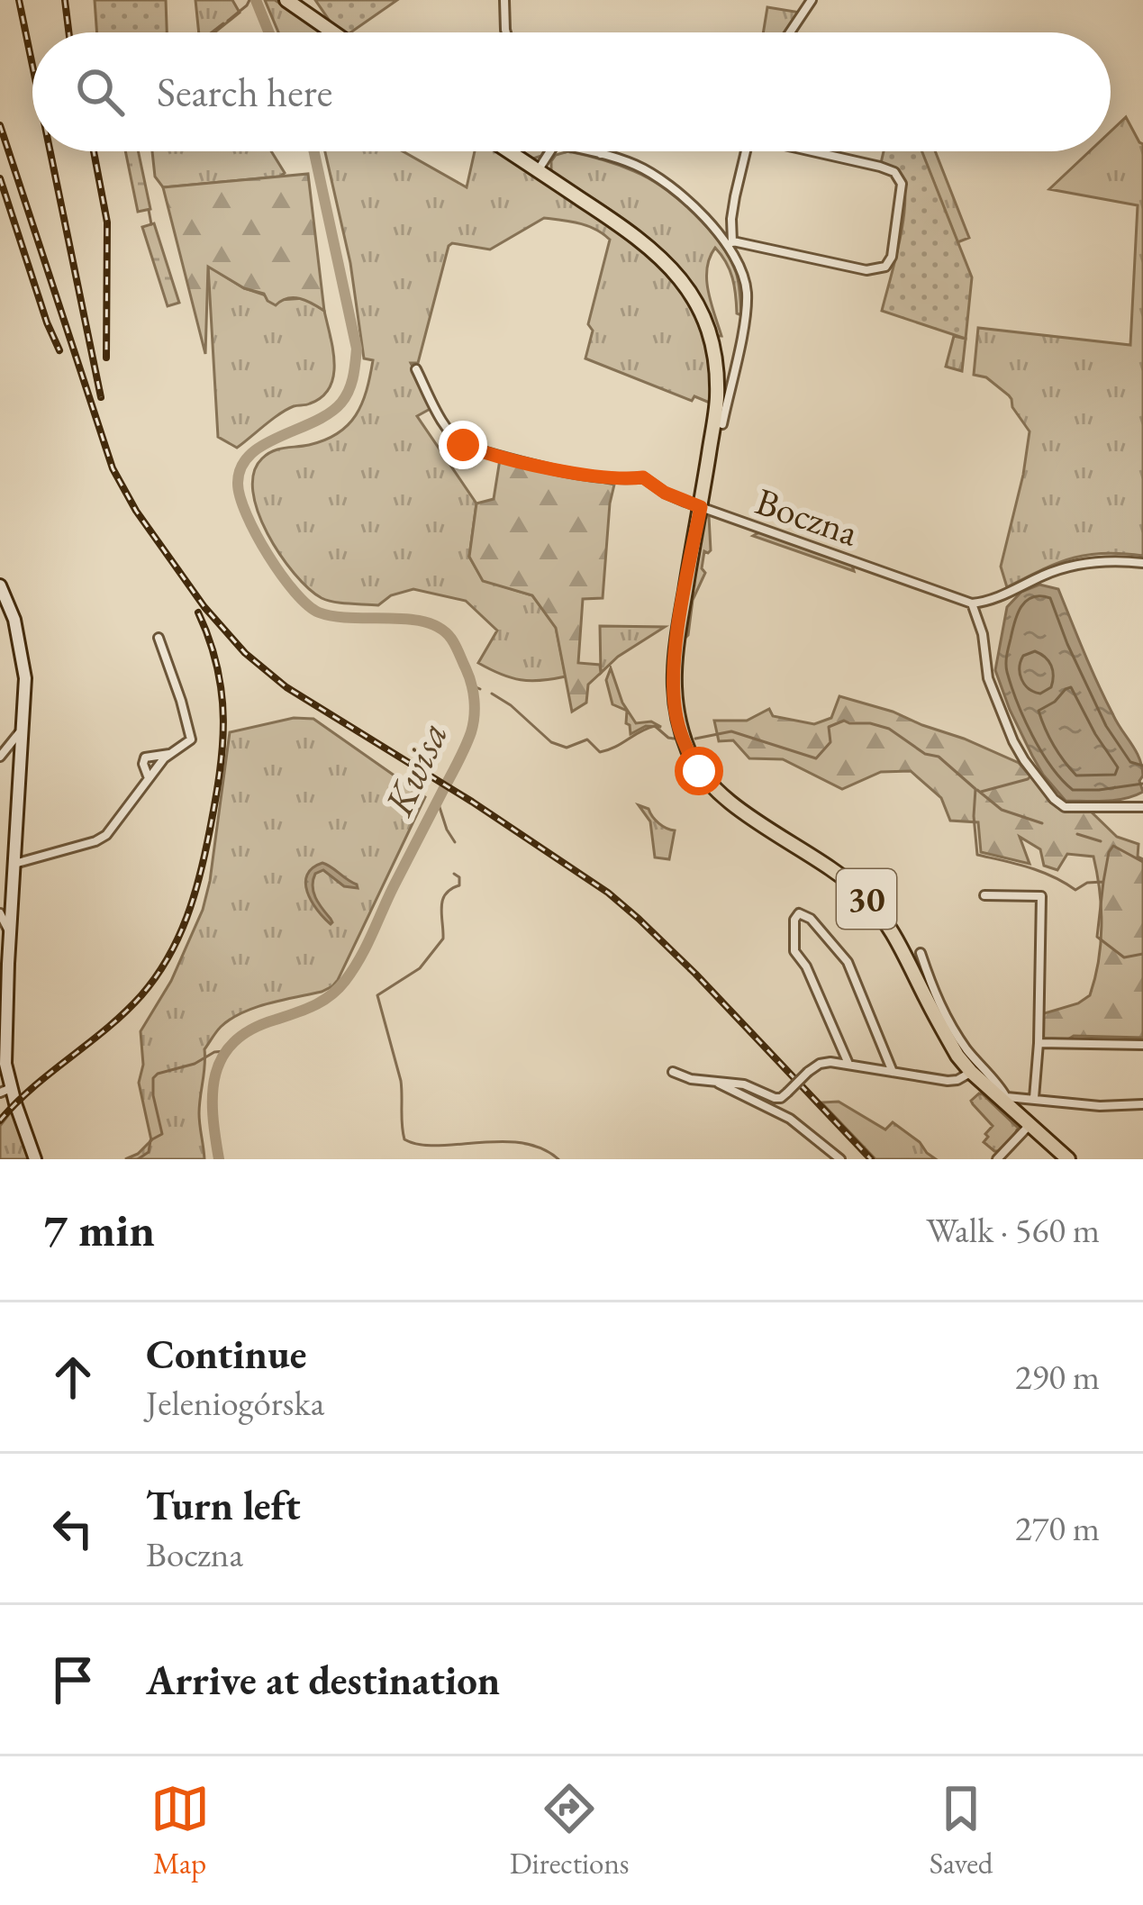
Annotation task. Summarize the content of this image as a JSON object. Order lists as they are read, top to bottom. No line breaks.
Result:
{"streets":{"main road":["30"],"street":["Boczna"]},"crossings":[["Boczna","30"]],"water":["Kwisa"],"page":{"search":"Search here","heading":["7 min","Walk · 560 m"],"list":[["Continue","Jeleniogórska","290 m"],["Turn left","Boczna","270 m"],"Arrive at destination"],"nav":["Map","Directions","Saved"]}}
